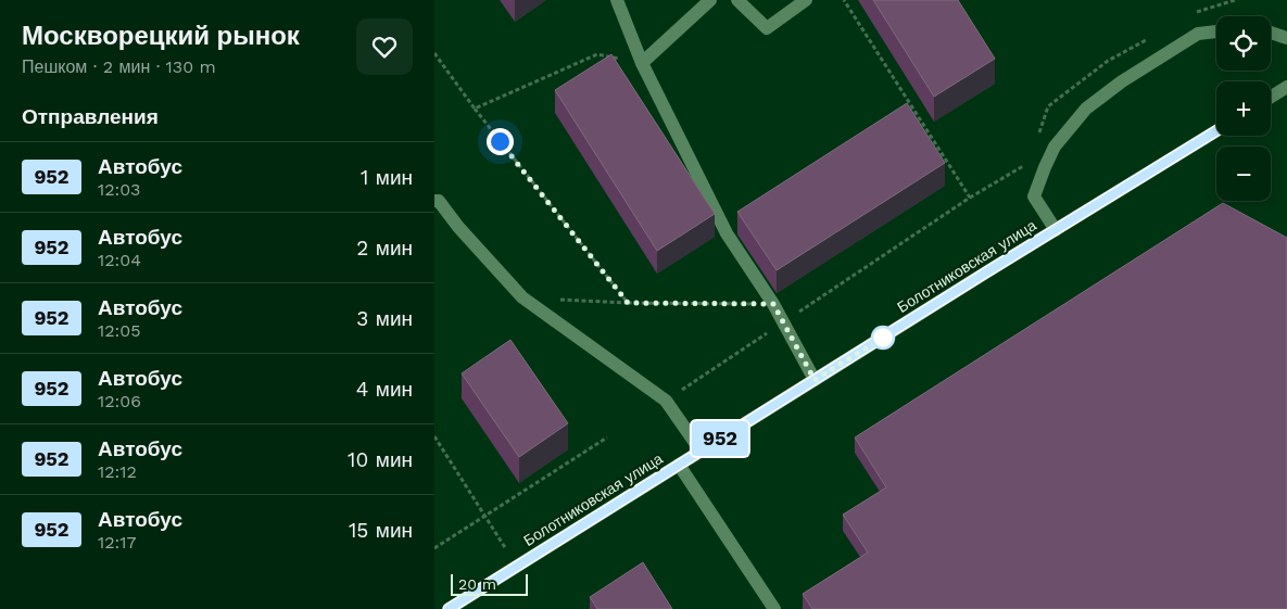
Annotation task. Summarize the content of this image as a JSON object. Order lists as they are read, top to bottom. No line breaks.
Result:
{"streets":{"street":["Болотниковская улица"]},"lines":["bus line 952"],"scale_bar":"20 m","page":{"heading":[["Москворецкий рынок","Пешком · 2 мин · 130 m"],"Отправления"],"on_map":"952","map_buttons":["+","−"],"list":[{"mark":"952","name":"Автобус","note":"12:03","value":"1 мин"},{"mark":"952","name":"Автобус","note":"12:04","value":"2 мин"},{"mark":"952","name":"Автобус","note":"12:05","value":"3 мин"},{"mark":"952","name":"Автобус","note":"12:06","value":"4 мин"},{"mark":"952","name":"Автобус","note":"12:12","value":"10 мин"},{"mark":"952","name":"Автобус","note":"12:17","value":"15 мин"}],"scale":"20 m"}}
